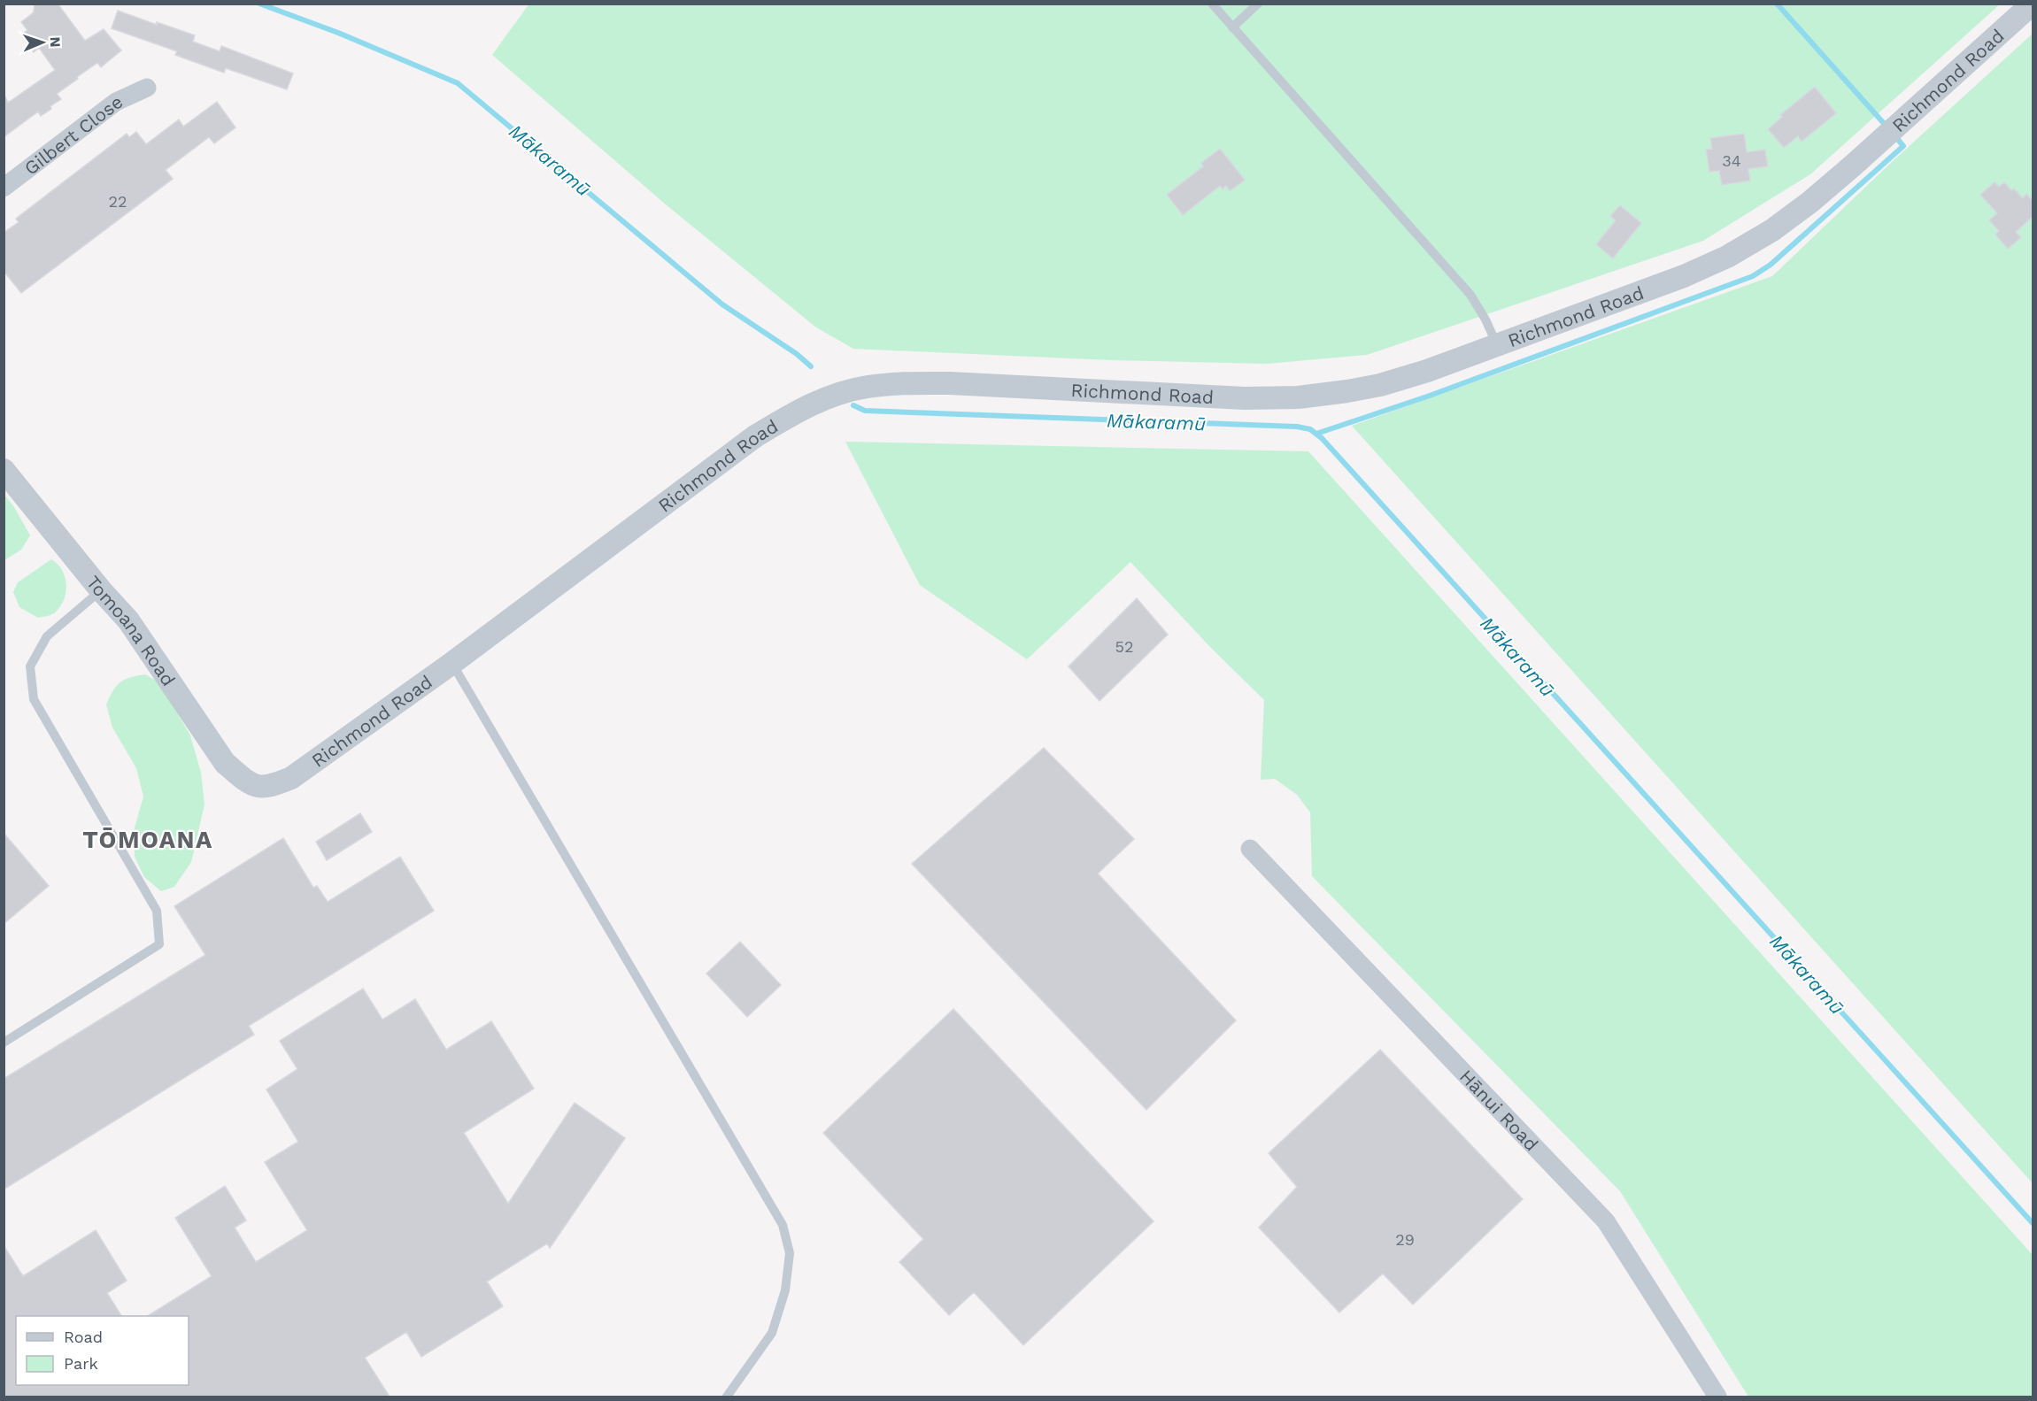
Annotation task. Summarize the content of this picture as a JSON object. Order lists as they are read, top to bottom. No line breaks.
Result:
{"streets":{"street":["Richmond Road","Gilbert Close","Tomoana Road","Hānui Road"]},"crossings":[["Richmond Road","Tomoana Road"]],"districts":["TŌMOANA"],"water":["Mākaramū"],"house_numbers":["34","22","52","29"],"legend":["Road","Park"],"north":"right"}
